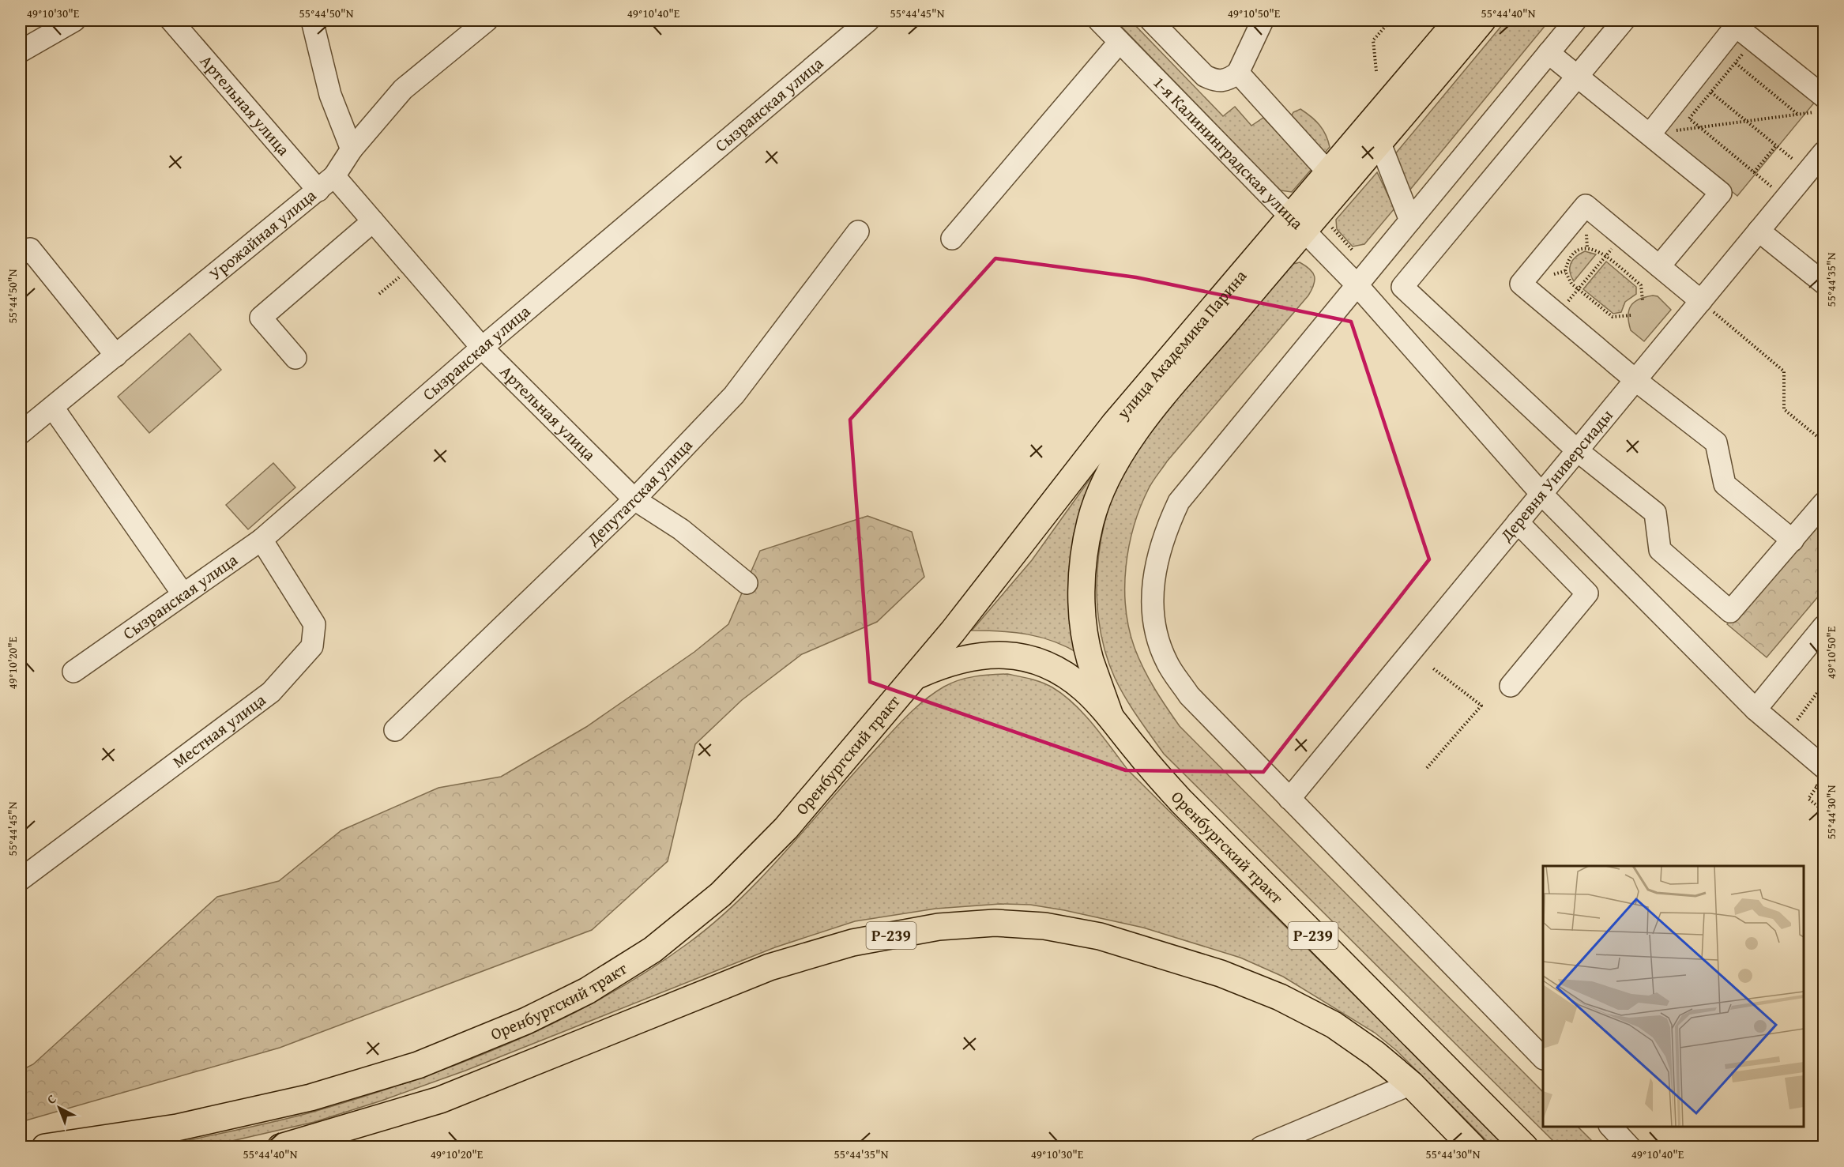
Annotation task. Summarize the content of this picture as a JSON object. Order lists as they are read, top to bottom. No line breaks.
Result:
{"streets":{"main road":["улица Академика Парина","Оренбургский тракт","Р-239"],"street":["Сызранская улица","Артельная улица","1-я Калининградская улица","Урожайная улица","Деревня Универсиады","Депутатская улица","Местная улица"]},"crossings":[["Сызранская улица","Артельная улица"],["Сызранская улица","Местная улица"],["Артельная улица","Урожайная улица"],["Артельная улица","Депутатская улица"],["1-я Калининградская улица","улица Академика Парина"],["1-я Калининградская улица","Деревня Универсиады"],["улица Академика Парина","Оренбургский тракт"]],"north":"top left","coordinates":["49°10'30\"E","55°44'50\"N","49°10'40\"E","55°44'45\"N","49°10'50\"E","55°44'40\"N","55°44'35\"N","49°10'20\"E","55°44'30\"N"]}
